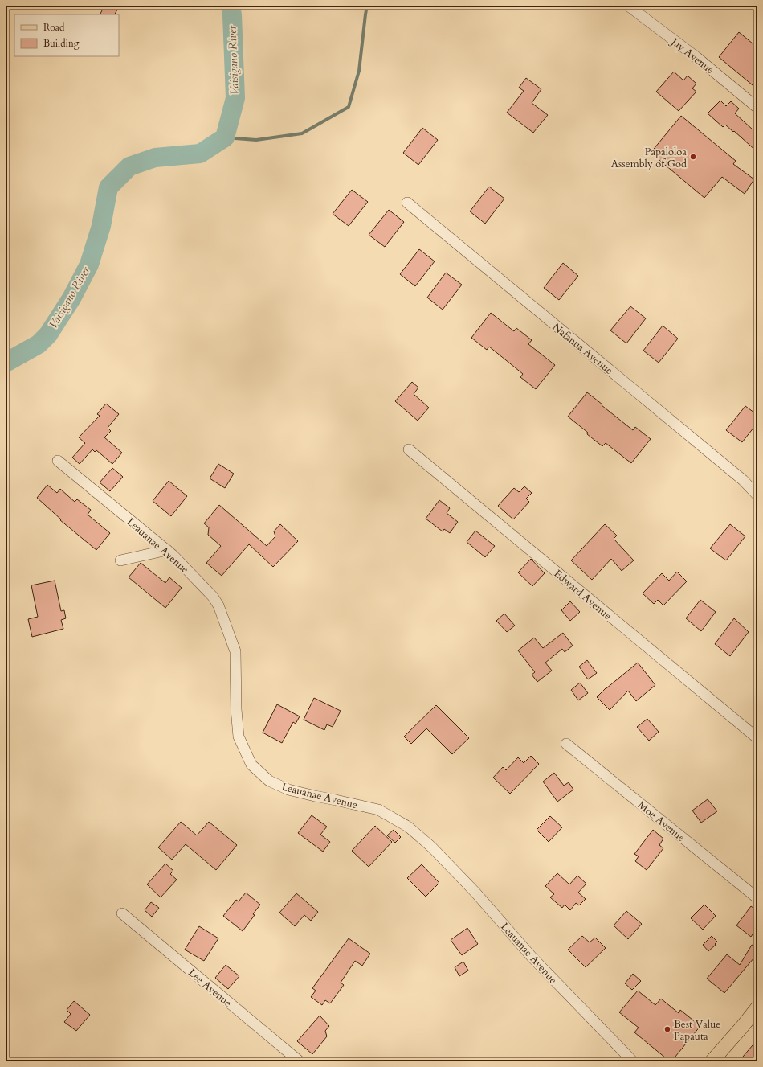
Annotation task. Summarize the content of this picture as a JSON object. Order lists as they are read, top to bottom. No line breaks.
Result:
{"streets":{"street":["Jay Avenue","Nafanua Avenue","Leauanae Avenue","Edward Avenue","Moe Avenue","Lee Avenue"]},"water":["Vaisigano River"],"places":["Papaloloa Assembly of God","Best Value Papauta"],"legend":["Road","Building"]}
